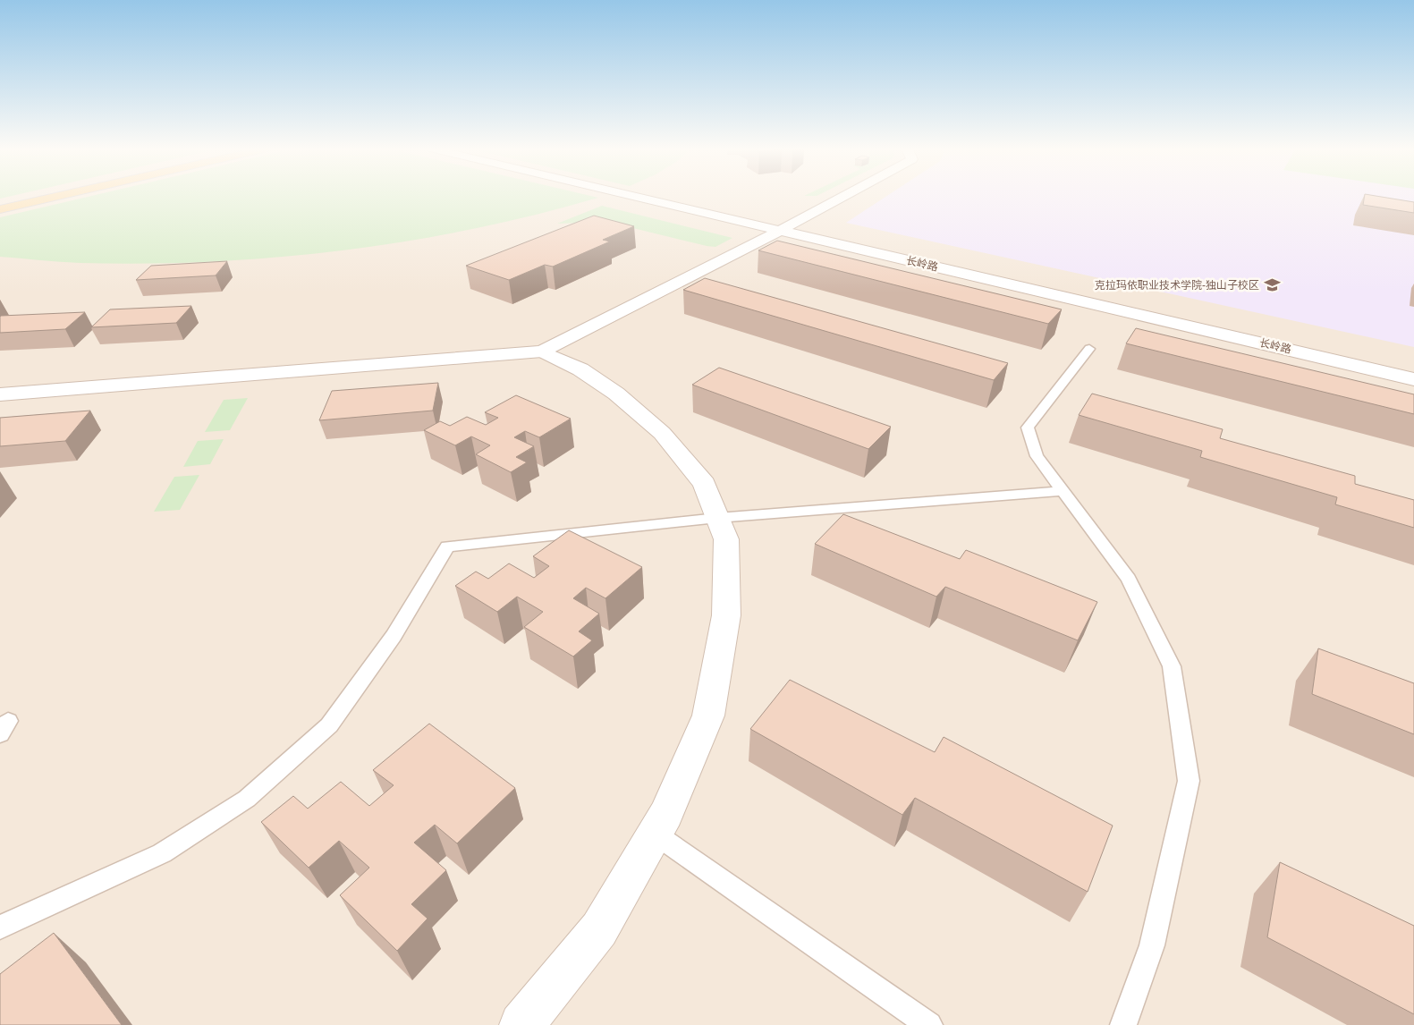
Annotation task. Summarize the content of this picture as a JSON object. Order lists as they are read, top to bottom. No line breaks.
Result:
{"streets":{"street":["长岭路"]},"places":{"school or university":["克拉玛依职业技术学院-独山子校区"]}}
